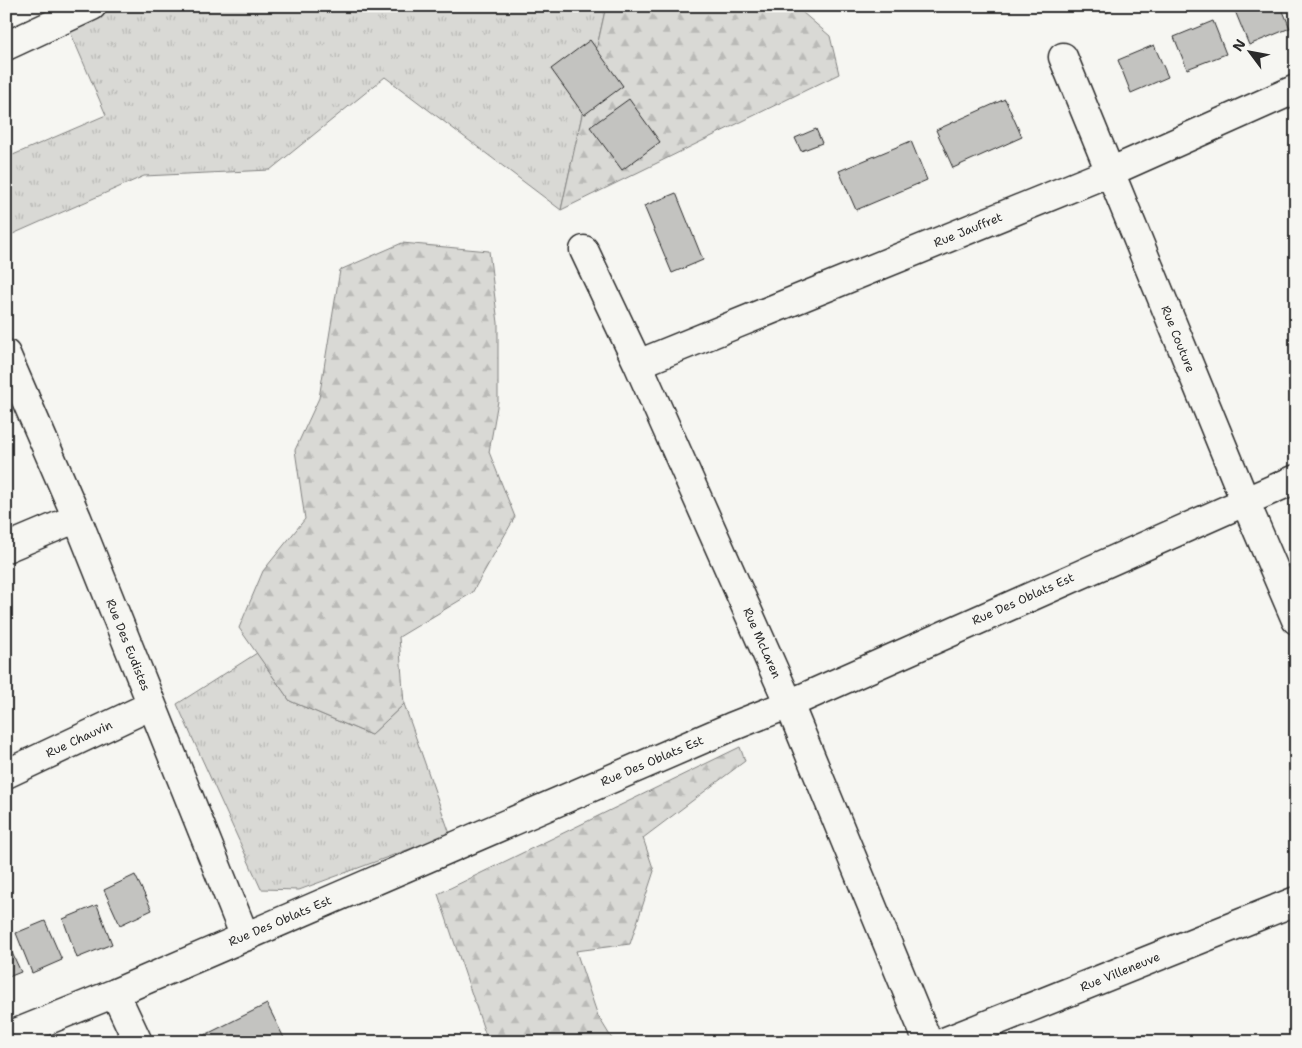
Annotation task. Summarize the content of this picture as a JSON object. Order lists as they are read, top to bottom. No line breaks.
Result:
{"streets":{"street":["Rue Jauffret","Rue Couture","Rue Des Oblats Est","Rue McLaren","Rue Des Eudistes","Rue Chauvin","Rue Villeneuve"]},"crossings":[["Rue Jauffret","Rue Couture"],["Rue Jauffret","Rue McLaren"],["Rue Couture","Rue Des Oblats Est"],["Rue Des Oblats Est","Rue McLaren"],["Rue Des Oblats Est","Rue Des Eudistes"],["Rue Des Eudistes","Rue Chauvin"]],"north":"top left"}
